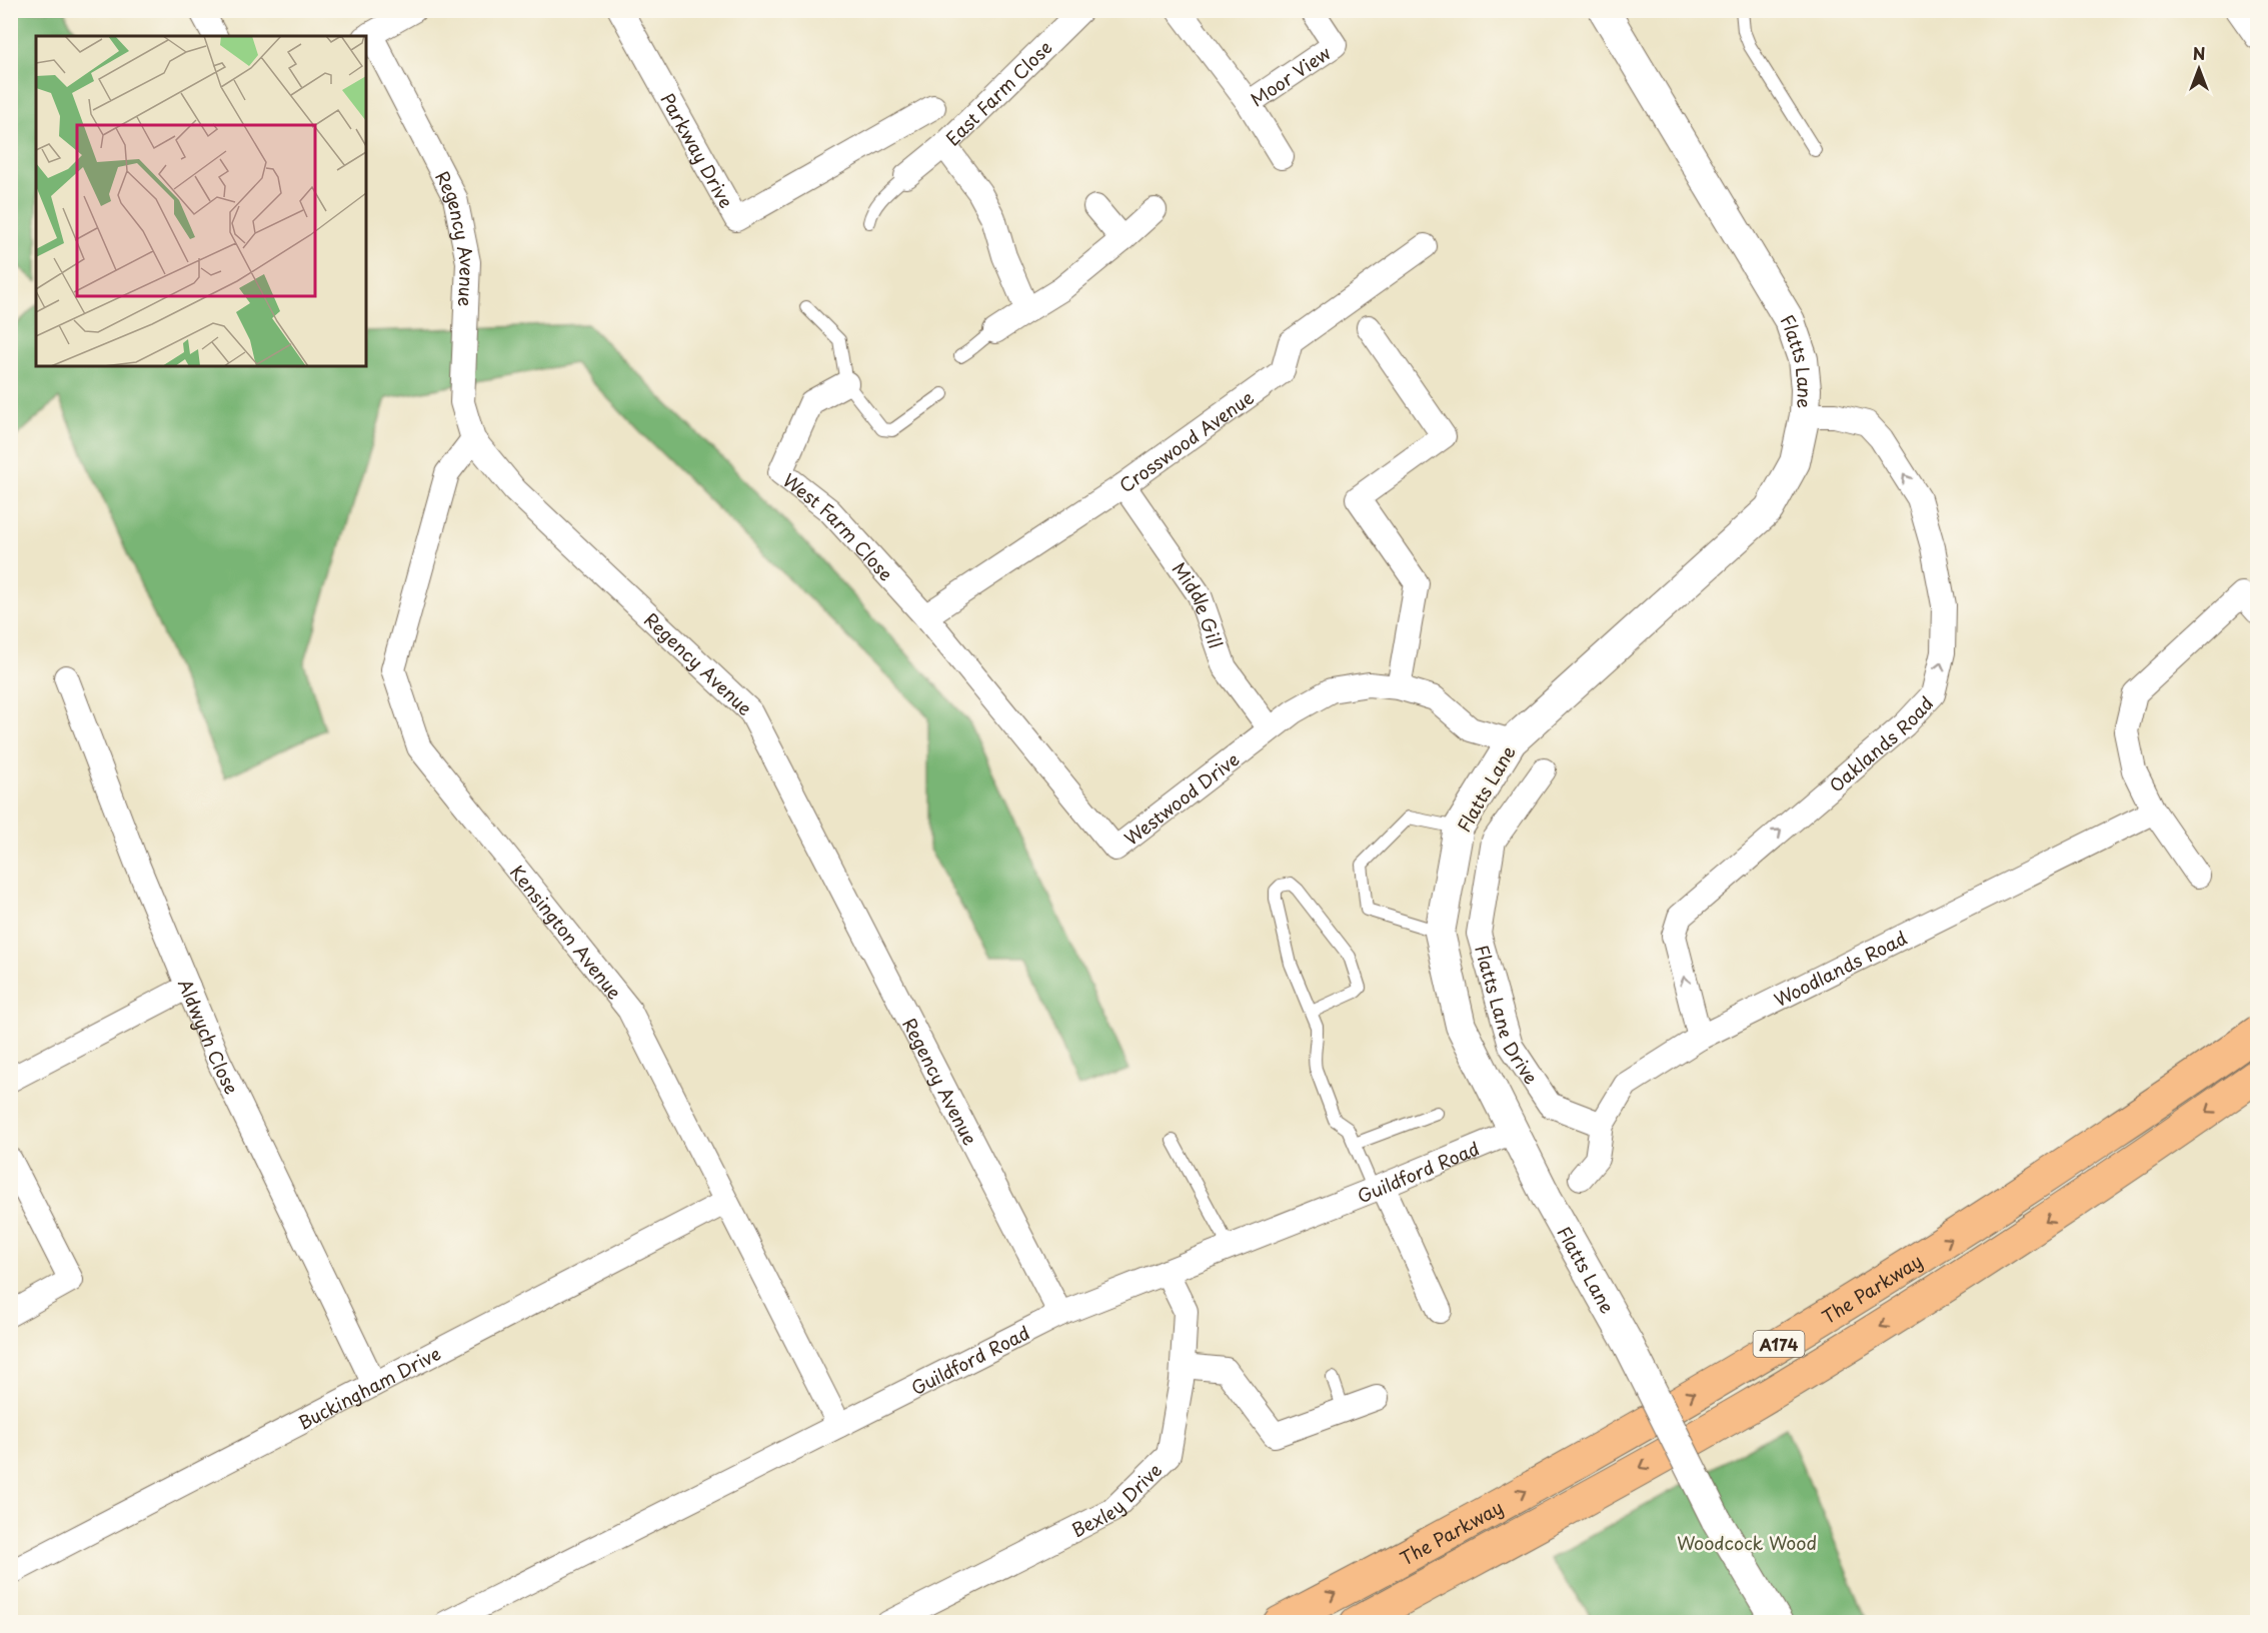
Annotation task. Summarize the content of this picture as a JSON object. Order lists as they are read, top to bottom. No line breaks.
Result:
{"streets":{"highway":["The Parkway","A174"],"street":["Moor View","East Farm Close","Parkway Drive","Regency Avenue","Flatts Lane","Crosswood Avenue","West Farm Close","Middle Gill","Oaklands Road","Westwood Drive","Kensington Avenue","Woodlands Road","Flatts Lane Drive","Aldwych Close","Guildford Road","Buckingham Drive","Bexley Drive"]},"crossings":[["Regency Avenue","Kensington Avenue"],["Regency Avenue","Guildford Road"],["Flatts Lane","Oaklands Road"],["Flatts Lane","Westwood Drive"],["Flatts Lane","Guildford Road"],["Crosswood Avenue","West Farm Close"],["Crosswood Avenue","Middle Gill"],["Crosswood Avenue","Westwood Drive"],["West Farm Close","Westwood Drive"],["Middle Gill","Westwood Drive"],["Oaklands Road","Woodlands Road"],["Kensington Avenue","Guildford Road"],["Kensington Avenue","Buckingham Drive"],["Woodlands Road","Flatts Lane Drive"],["Aldwych Close","Buckingham Drive"],["Guildford Road","Bexley Drive"]],"parks":["Woodcock Wood"],"north":"top"}
